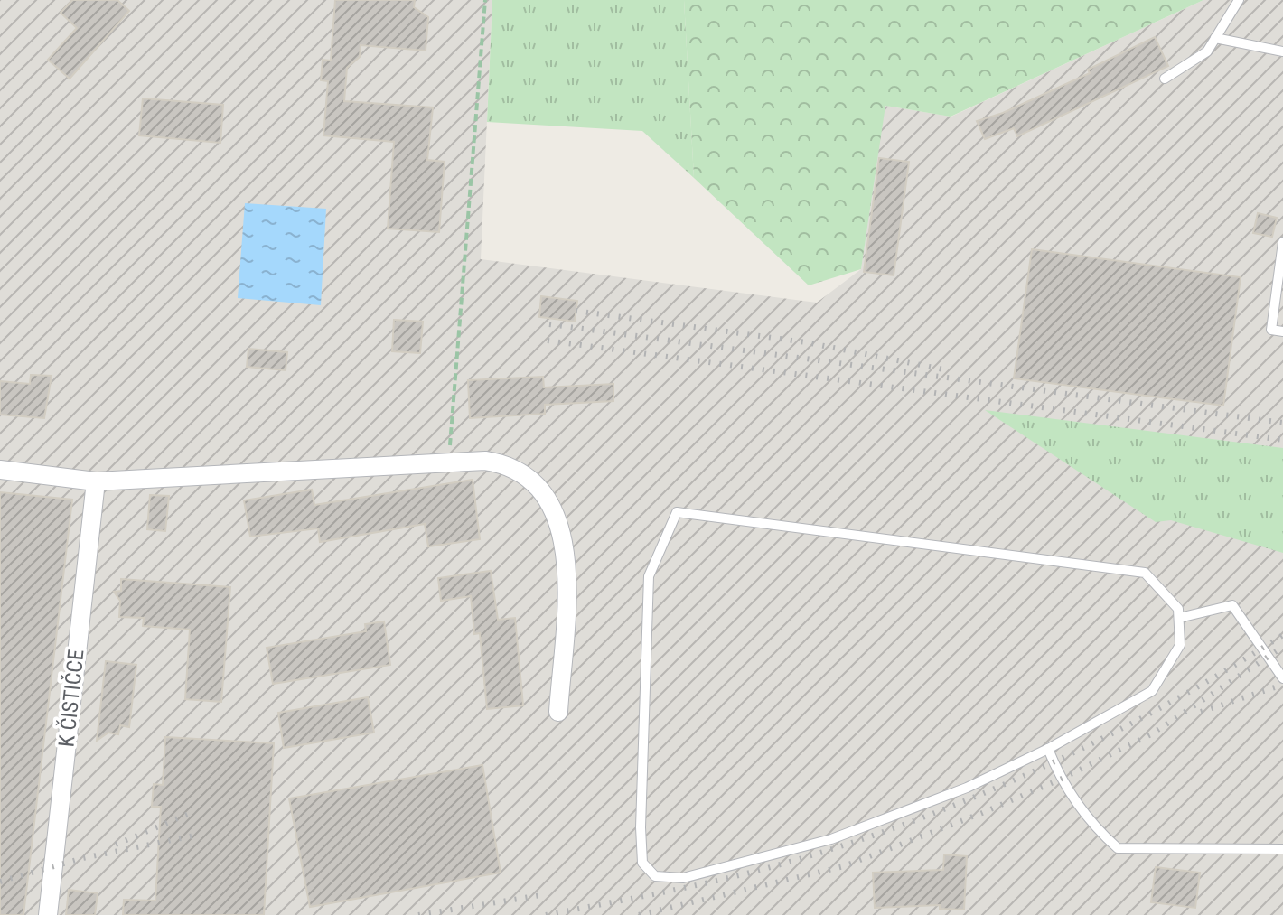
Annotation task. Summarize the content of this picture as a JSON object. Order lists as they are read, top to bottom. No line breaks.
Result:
{"streets":{"street":["K ČISTIČCE"]}}
